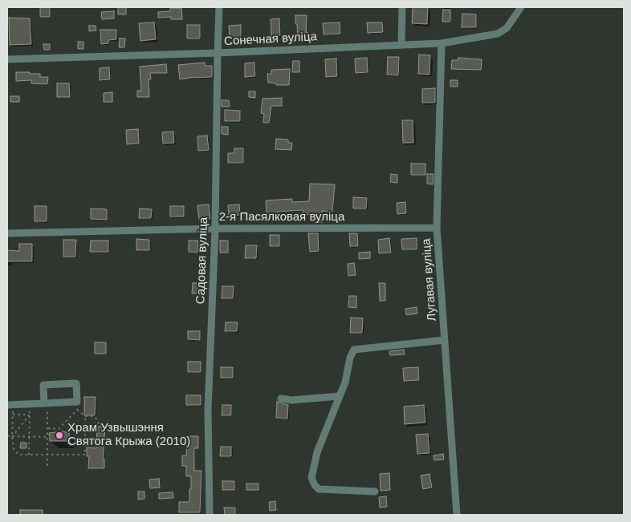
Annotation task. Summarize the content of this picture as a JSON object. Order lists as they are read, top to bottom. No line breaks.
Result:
{"streets":{"street":["Сонечная вуліца","2-я Пасялковая вуліца","Садовая вуліца","Лугавая вуліца"]},"crossings":[["Сонечная вуліца","Садовая вуліца"],["Сонечная вуліца","Лугавая вуліца"],["2-я Пасялковая вуліца","Садовая вуліца"],["2-я Пасялковая вуліца","Лугавая вуліца"]],"places":["Храм Узвышэння Святога Крыжа (2010)"]}
